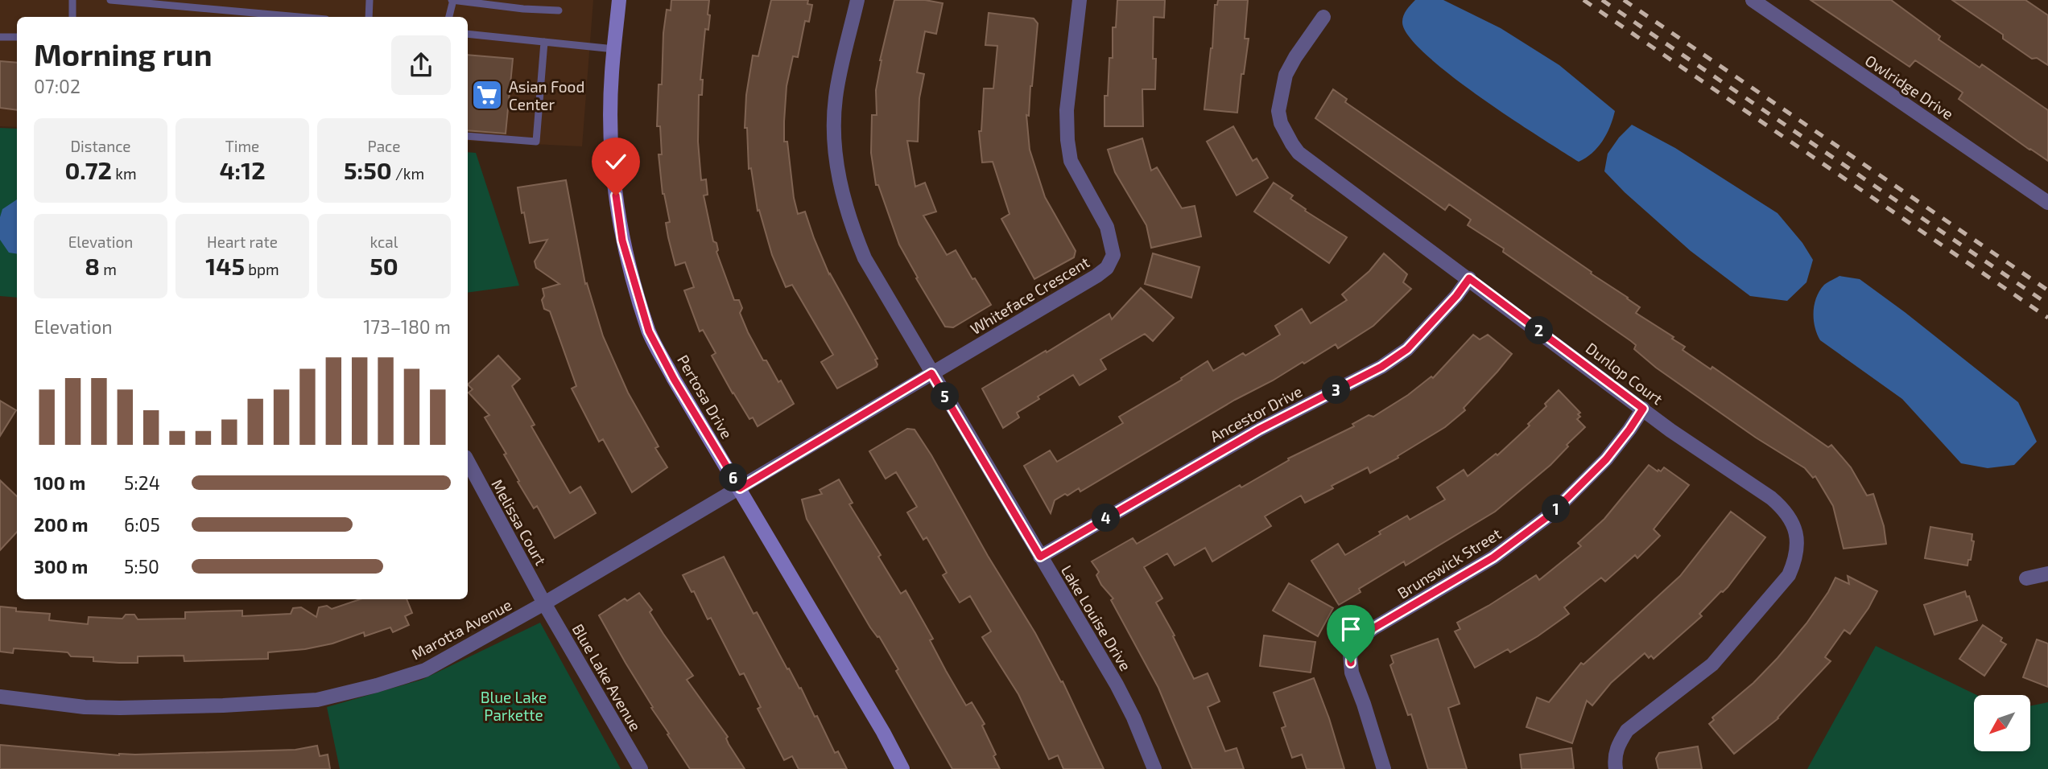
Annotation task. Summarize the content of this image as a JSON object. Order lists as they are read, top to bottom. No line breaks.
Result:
{"streets":{"street":["Owlridge Drive","Whiteface Crescent","Dunlop Court","Pertosa Drive","Ancestor Drive","Melissa Court","Brunswick Street","Lake Louise Drive","Marotta Avenue","Blue Lake Avenue"]},"crossings":[["Whiteface Crescent","Pertosa Drive"],["Whiteface Crescent","Lake Louise Drive"],["Whiteface Crescent","Marotta Avenue"],["Dunlop Court","Ancestor Drive"],["Dunlop Court","Brunswick Street"],["Pertosa Drive","Marotta Avenue"],["Ancestor Drive","Lake Louise Drive"],["Melissa Court","Marotta Avenue"],["Melissa Court","Blue Lake Avenue"],["Marotta Avenue","Blue Lake Avenue"]],"parks":["Blue Lake Parkette"],"places":{"supermarket":["Asian Food Center"]},"north":"bottom left","page":{"heading":["Morning run","07:02"],"stats":[["Distance","0.72 km"],["Time","4:12"],["Pace","5:50 /km"],["Elevation","8 m"],["Heart rate","145 bpm"],["kcal","50"]],"chart":["Elevation","173–180 m"],"pins":["2","3","5","6","1","4"],"list":[{"name":"100 m","note":"5:24"},{"name":"200 m","note":"6:05"},{"name":"300 m","note":"5:50"}]}}
